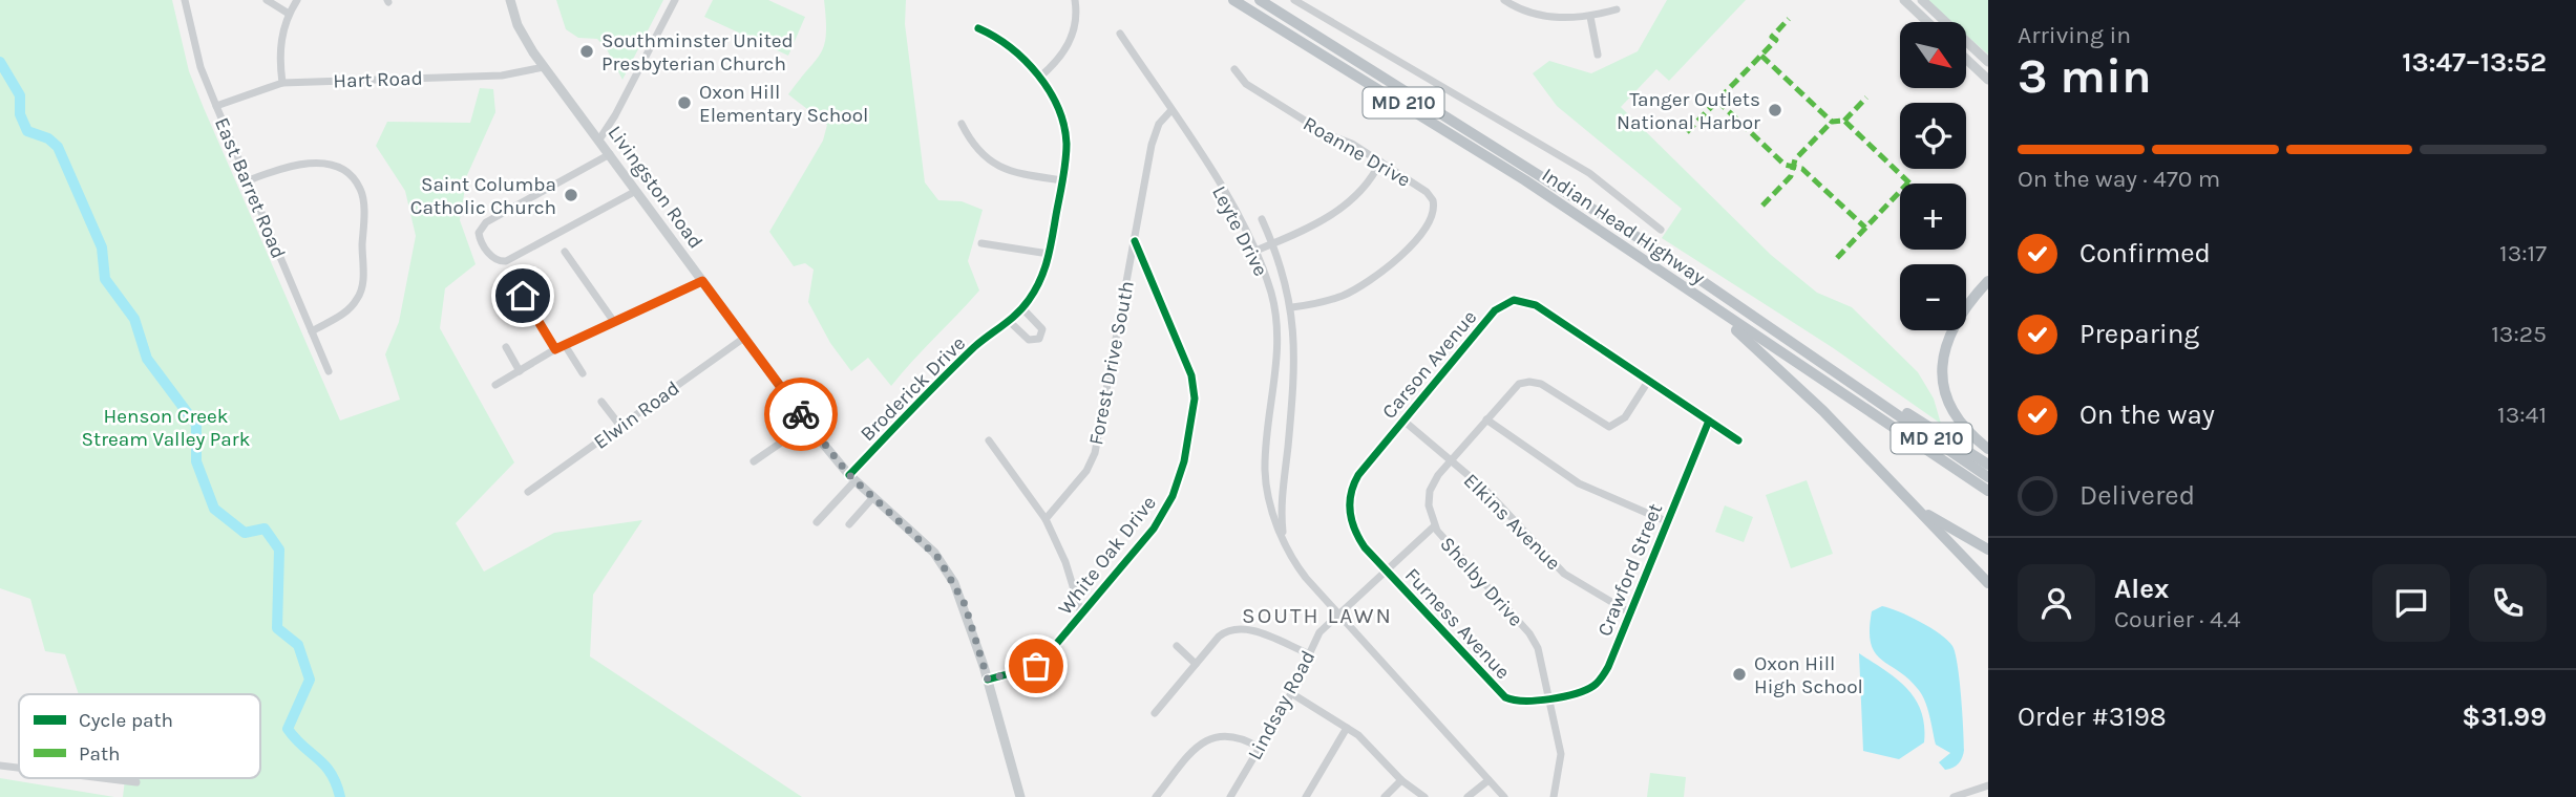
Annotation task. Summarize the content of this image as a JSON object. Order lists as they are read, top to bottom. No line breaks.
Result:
{"streets":{"highway":["MD 210","Indian Head Highway"],"main road":["Livingston Road"],"street":["Hart Road","Roanne Drive","East Barret Road","Leyte Drive","Forest Drive South","Carson Avenue","Broderick Drive","Elwin Road","Elkins Avenue","White Oak Drive","Crawford Street","Shelby Drive","Furness Avenue","Lindsay Road"]},"crossings":[["Hart Road","Livingston Road"],["Hart Road","East Barret Road"],["Roanne Drive","Leyte Drive"],["Livingston Road","Broderick Drive"],["Livingston Road","Elwin Road"],["Livingston Road","White Oak Drive"],["Leyte Drive","Forest Drive South"],["Leyte Drive","Lindsay Road"],["Forest Drive South","White Oak Drive"],["Carson Avenue","Elkins Avenue"],["Carson Avenue","Crawford Street"],["Carson Avenue","Shelby Drive"],["Carson Avenue","Furness Avenue"],["Carson Avenue","Lindsay Road"],["Elkins Avenue","Crawford Street"],["Elkins Avenue","Shelby Drive"],["Crawford Street","Shelby Drive"],["Crawford Street","Furness Avenue"],["Shelby Drive","Furness Avenue"],["Shelby Drive","Lindsay Road"],["Furness Avenue","Lindsay Road"]],"districts":["SOUTH LAWN"],"parks":["Henson Creek Stream Valley Park"],"places":["Southminster United Presbyterian Church","Oxon Hill Elementary School","Tanger Outlets National Harbor","Saint Columba Catholic Church","Oxon Hill High School"],"legend":["Cycle path","Path"],"north":"bottom right","page":{"heading":["3 min","Arriving in","13:47–13:52"],"panel":["Alex","Courier · 4.4","Order #3198","$31.99"],"map_buttons":["+","−"],"bar":"On the way · 470 m","list":[["Confirmed","13:17"],["Preparing","13:25"],["On the way","13:41"],"Delivered"]}}
